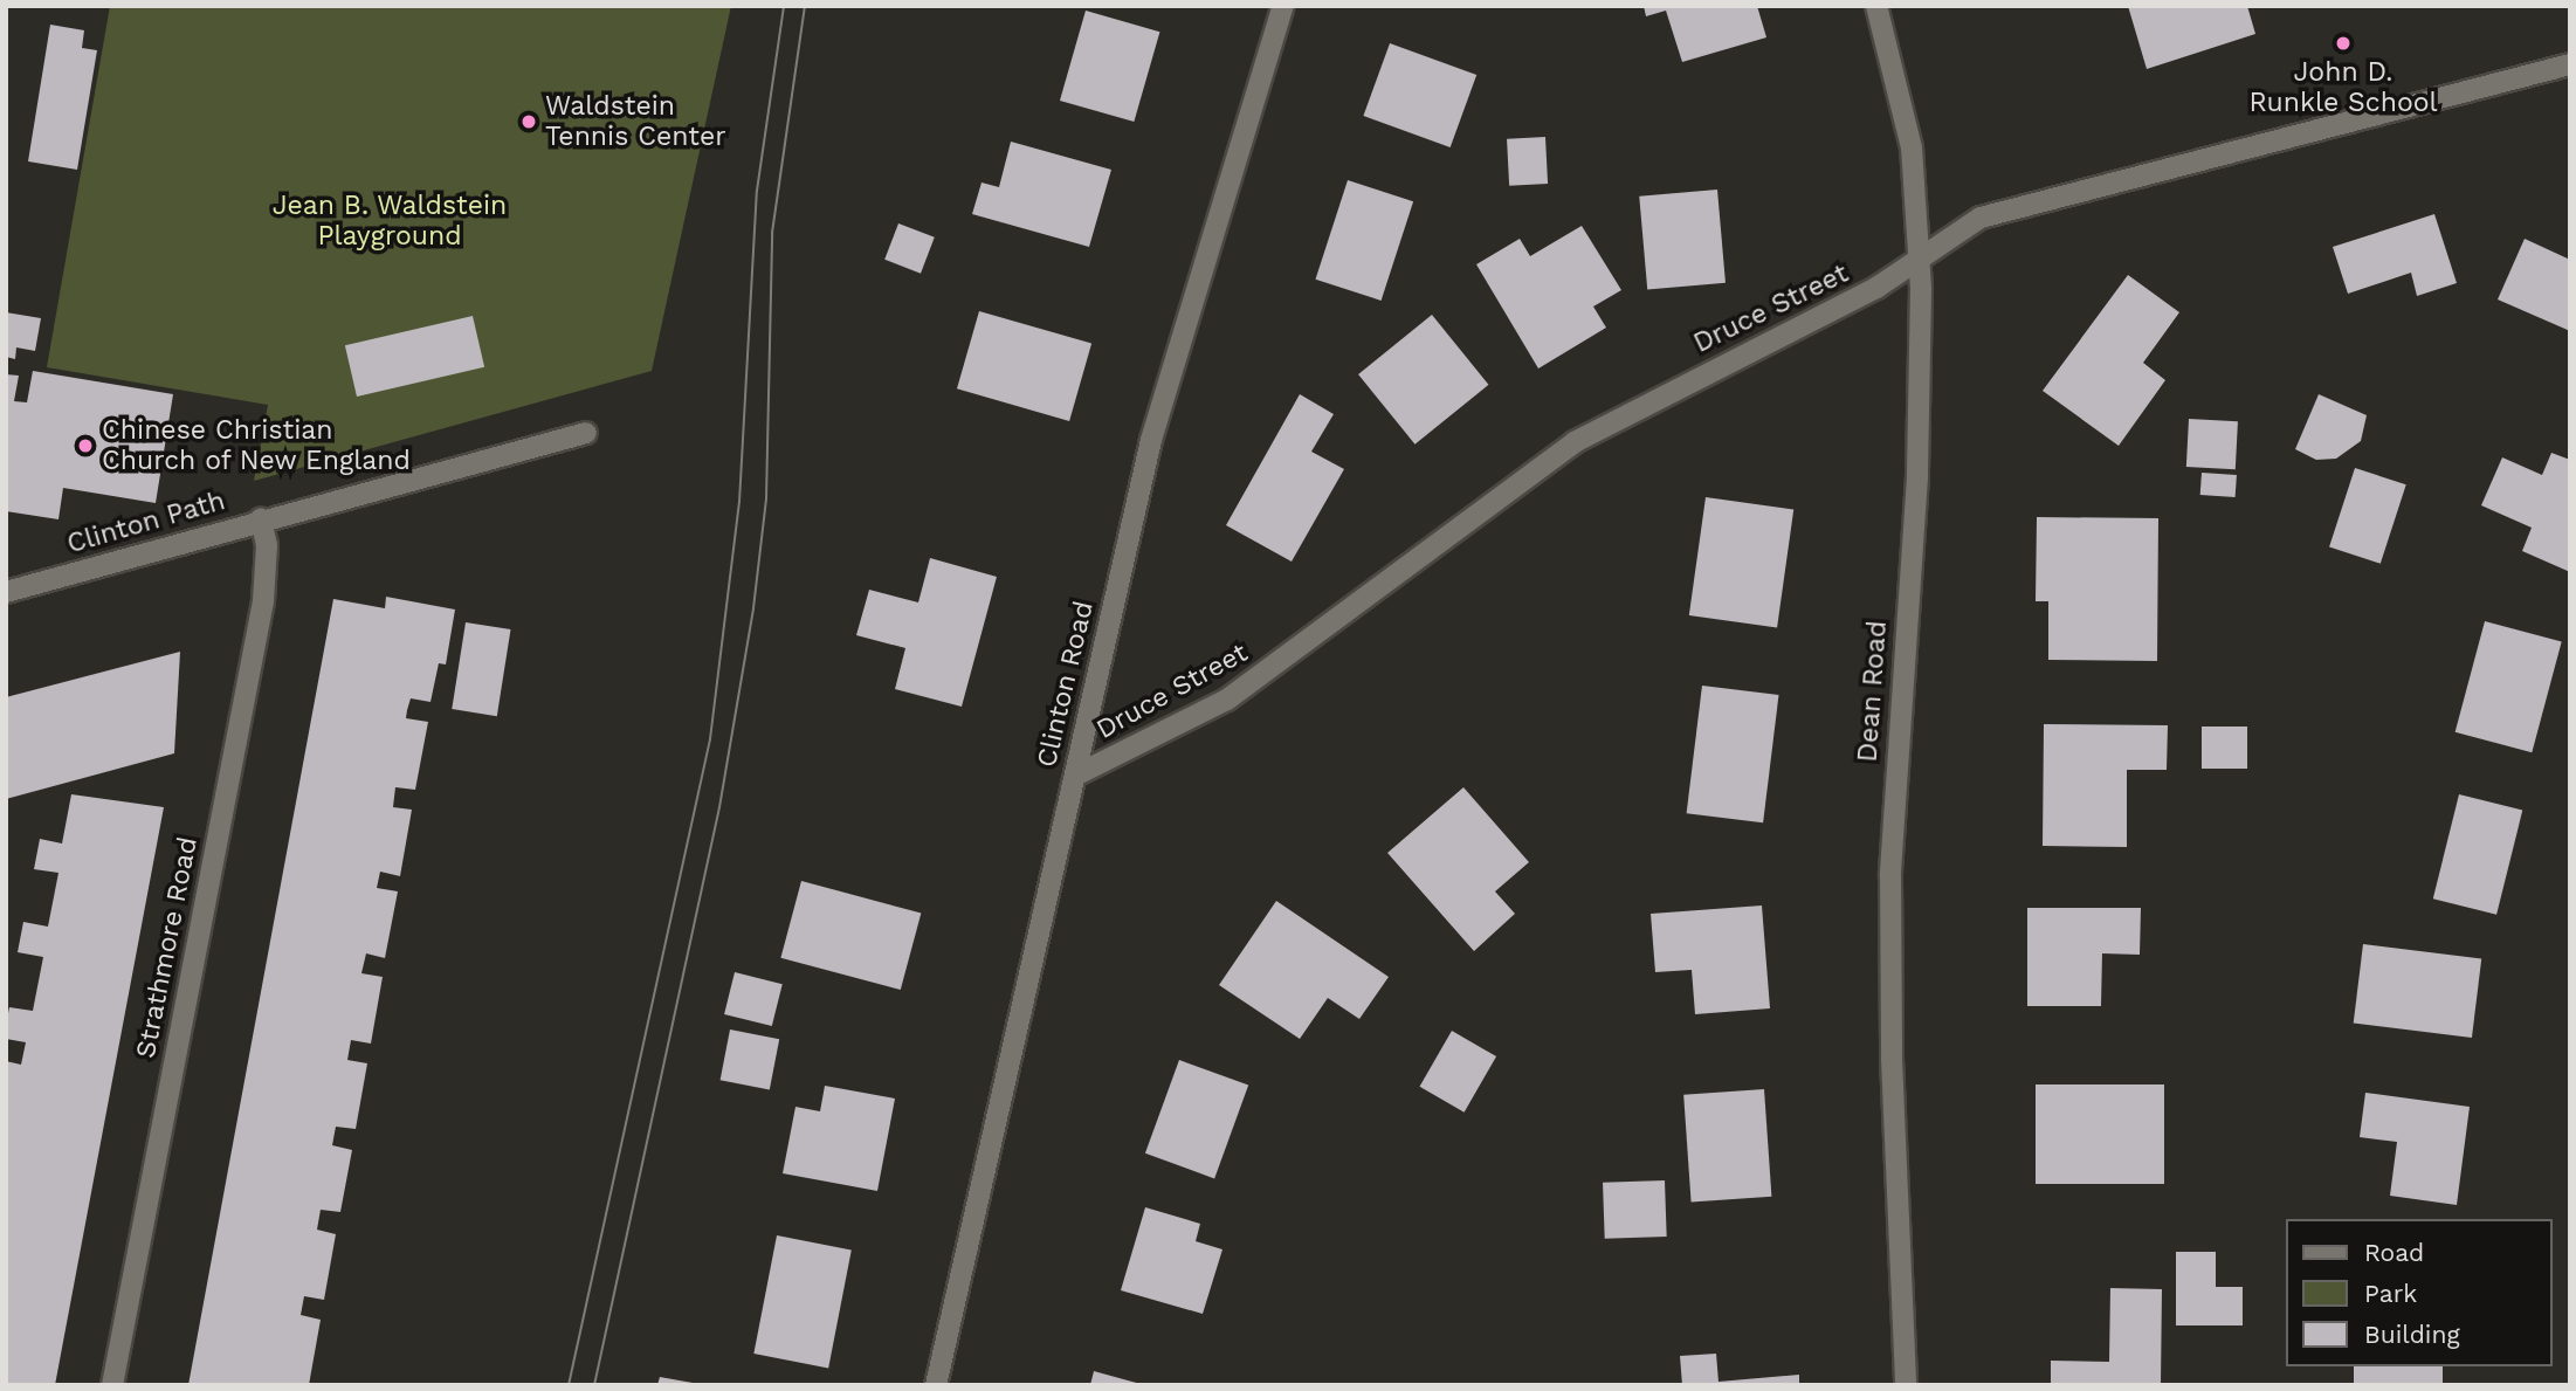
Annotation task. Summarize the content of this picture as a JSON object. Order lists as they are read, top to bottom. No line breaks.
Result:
{"streets":{"street":["Druce Street","Clinton Path","Clinton Road","Dean Road","Strathmore Road"]},"crossings":[["Druce Street","Clinton Road"],["Druce Street","Dean Road"],["Clinton Path","Strathmore Road"]],"parks":["Jean B. Waldstein Playground"],"places":["John D. Runkle School","Waldstein Tennis Center","Chinese Christian Church of New England"],"legend":["Road","Park","Building"]}
